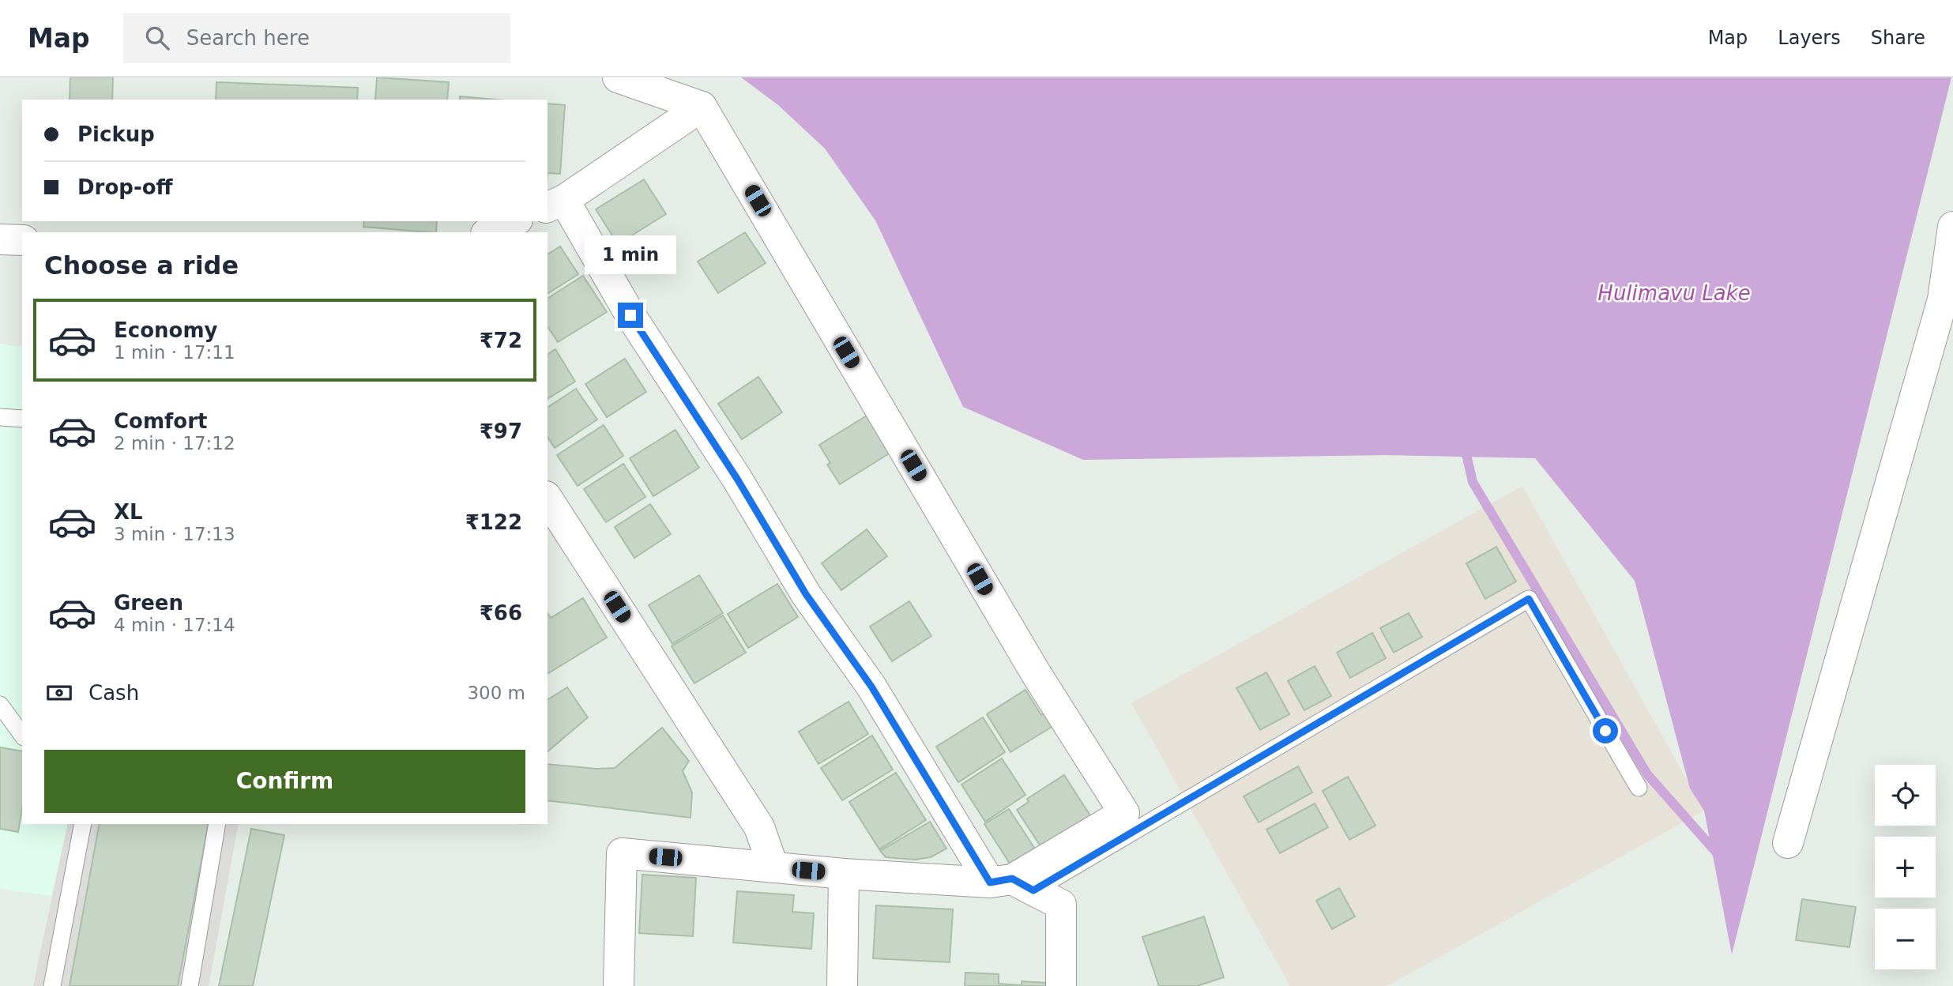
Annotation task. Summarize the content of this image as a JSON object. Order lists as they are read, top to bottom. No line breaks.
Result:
{"water":["Hulimavu Lake"],"page":{"header":"Map","search":"Search here","nav":["Map","Layers","Share"],"banner":["Pickup","Drop-off"],"heading":"Choose a ride","bubble":"1 min","list":[{"name":"Economy","note":"1 min · 17:11","value":"₹72"},{"name":"Comfort","note":"2 min · 17:12","value":"₹97"},{"name":"XL","note":"3 min · 17:13","value":"₹122"},{"name":"Green","note":"4 min · 17:14","value":"₹66"}],"pay":["Cash","300 m"],"buttons":"Confirm","map_buttons":["+","−"]}}
